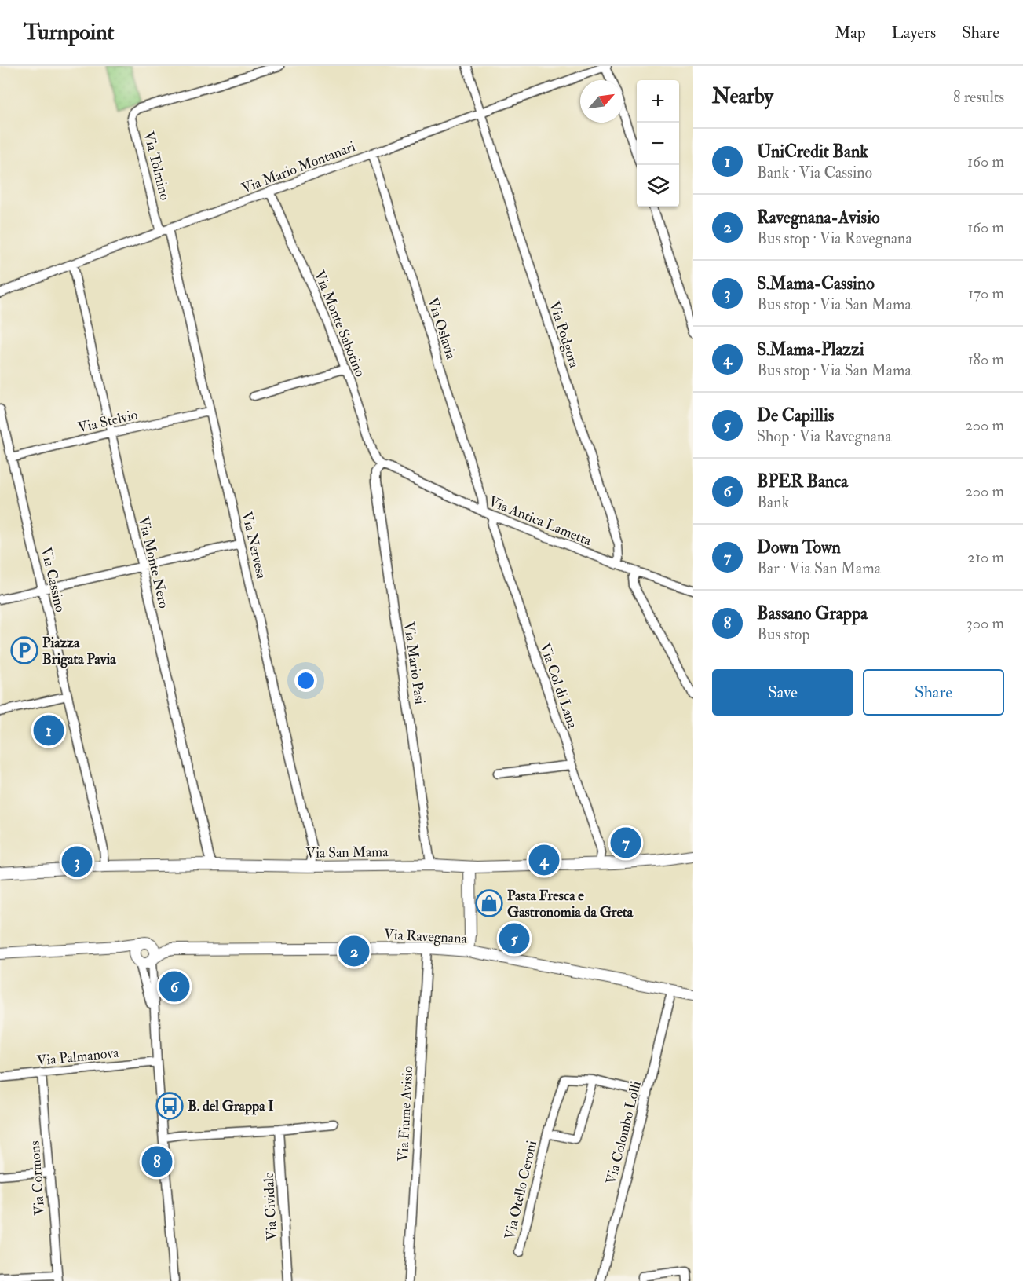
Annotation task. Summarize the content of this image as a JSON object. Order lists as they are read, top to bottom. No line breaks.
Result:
{"streets":{"street":["Via Tolmino","Via Mario Montanari","Via Monte Sabotino","Via Oslavia","Via Podgora","Via Stelvio","Via Antica Lametta","Via Nervesa","Via Monte Nero","Via Cassino","Via Mario Pasi","Via Col di Lana","Via San Mama","Via Ravegnana","Via Palmanova","Via Fiume Avisio","Via Colombo Lolli","Via Cormons","Via Otello Ceroni","Via Cividale"]},"crossings":[["Via Tolmino","Via Mario Montanari"],["Via Tolmino","Via Nervesa"],["Via Mario Montanari","Via Monte Sabotino"],["Via Mario Montanari","Via Oslavia"],["Via Mario Montanari","Via Podgora"],["Via Mario Montanari","Via Nervesa"],["Via Mario Montanari","Via Monte Nero"],["Via Monte Sabotino","Via Antica Lametta"],["Via Monte Sabotino","Via Mario Pasi"],["Via Oslavia","Via Antica Lametta"],["Via Podgora","Via Antica Lametta"],["Via Stelvio","Via Nervesa"],["Via Stelvio","Via Monte Nero"],["Via Stelvio","Via Cassino"],["Via Antica Lametta","Via Mario Pasi"],["Via Antica Lametta","Via Col di Lana"],["Via Nervesa","Via San Mama"],["Via Monte Nero","Via San Mama"],["Via Cassino","Via San Mama"],["Via Mario Pasi","Via San Mama"],["Via Col di Lana","Via San Mama"],["Via Ravegnana","Via Fiume Avisio"],["Via Ravegnana","Via Colombo Lolli"],["Via Palmanova","Via Cormons"],["Via Colombo Lolli","Via Otello Ceroni"]],"places":{"parking":["Piazza Brigata Pavia"],"shop":["Pasta Fresca e Gastronomia da Greta"],"bus stop":["B. del Grappa I"]},"north":"top right","page":{"header":"Turnpoint","nav":["Map","Layers","Share"],"heading":["Nearby","8 results"],"map_buttons":["+","−"],"list":[{"mark":"1","name":"UniCredit Bank","note":"Bank · Via Cassino","value":"160 m"},{"mark":"2","name":"Ravegnana-Avisio","note":"Bus stop · Via Ravegnana","value":"160 m"},{"mark":"3","name":"S.Mama-Cassino","note":"Bus stop · Via San Mama","value":"170 m"},{"mark":"4","name":"S.Mama-Plazzi","note":"Bus stop · Via San Mama","value":"180 m"},{"mark":"5","name":"De Capillis","note":"Shop · Via Ravegnana","value":"200 m"},{"mark":"6","name":"BPER Banca","note":"Bank","value":"200 m"},{"mark":"7","name":"Down Town","note":"Bar · Via San Mama","value":"210 m"},{"mark":"8","name":"Bassano Grappa","note":"Bus stop","value":"300 m"}],"buttons":["Save","Share"],"pins":["1","7","4","3","5","2","6","8"]}}
